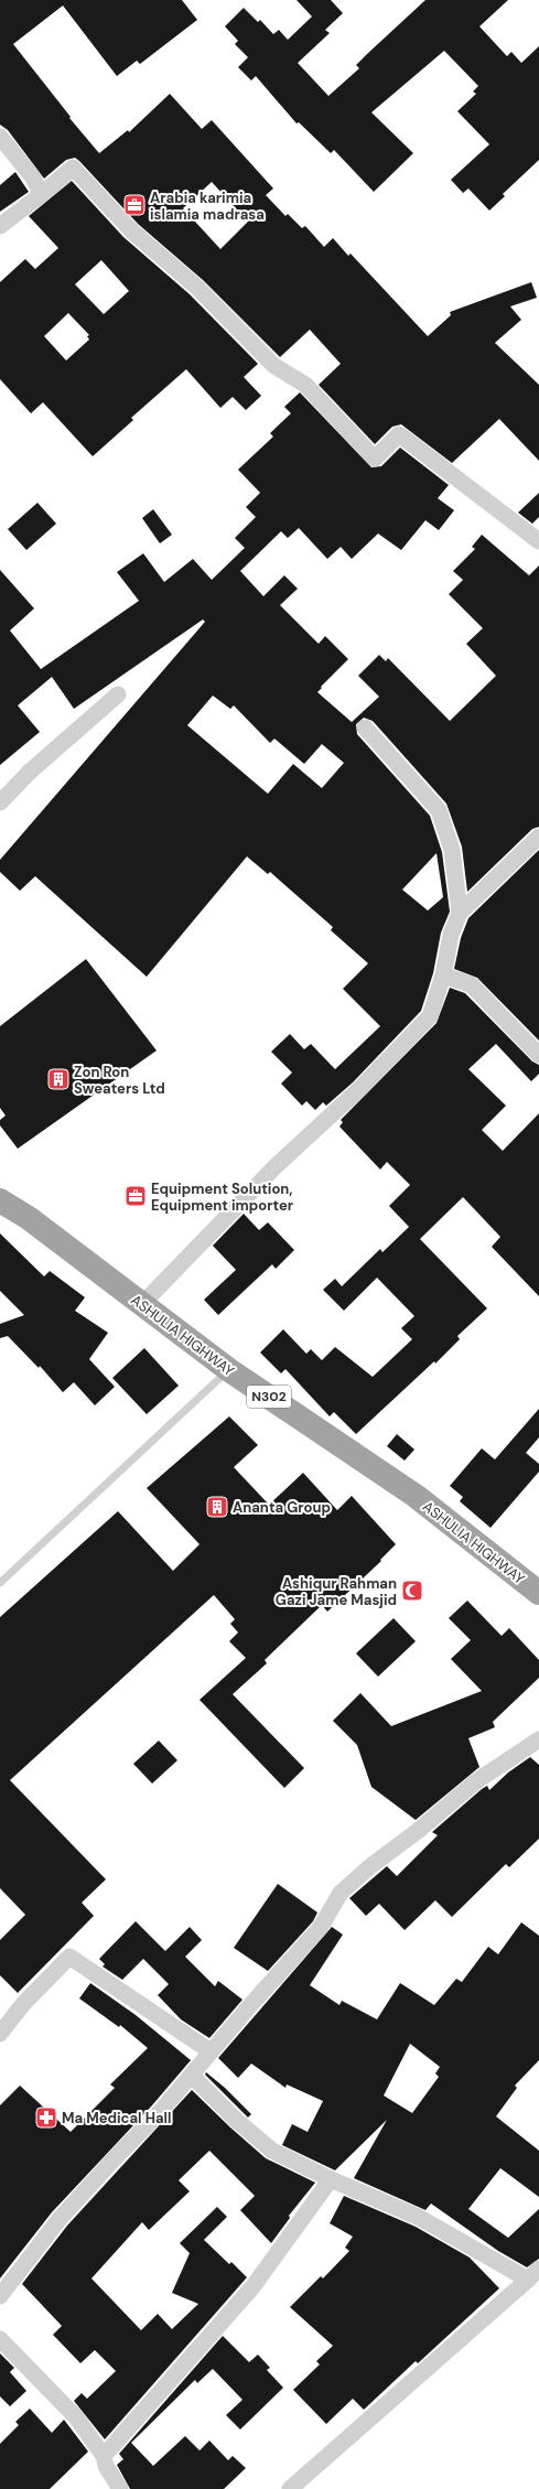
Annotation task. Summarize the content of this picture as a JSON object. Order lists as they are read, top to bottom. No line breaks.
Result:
{"streets":{"highway":["ASHULIA HIGHWAY","N302"]},"places":{"office":["Arabia karimia islamia madrasa","Equipment Solution, Equipment importer"],"building":["Zon Ron Sweaters Ltd","Ananta Group"],"mosque":["Ashiqur Rahman Gazi Jame Masjid"],"pharmacy":["Ma Medical Hall"]}}
